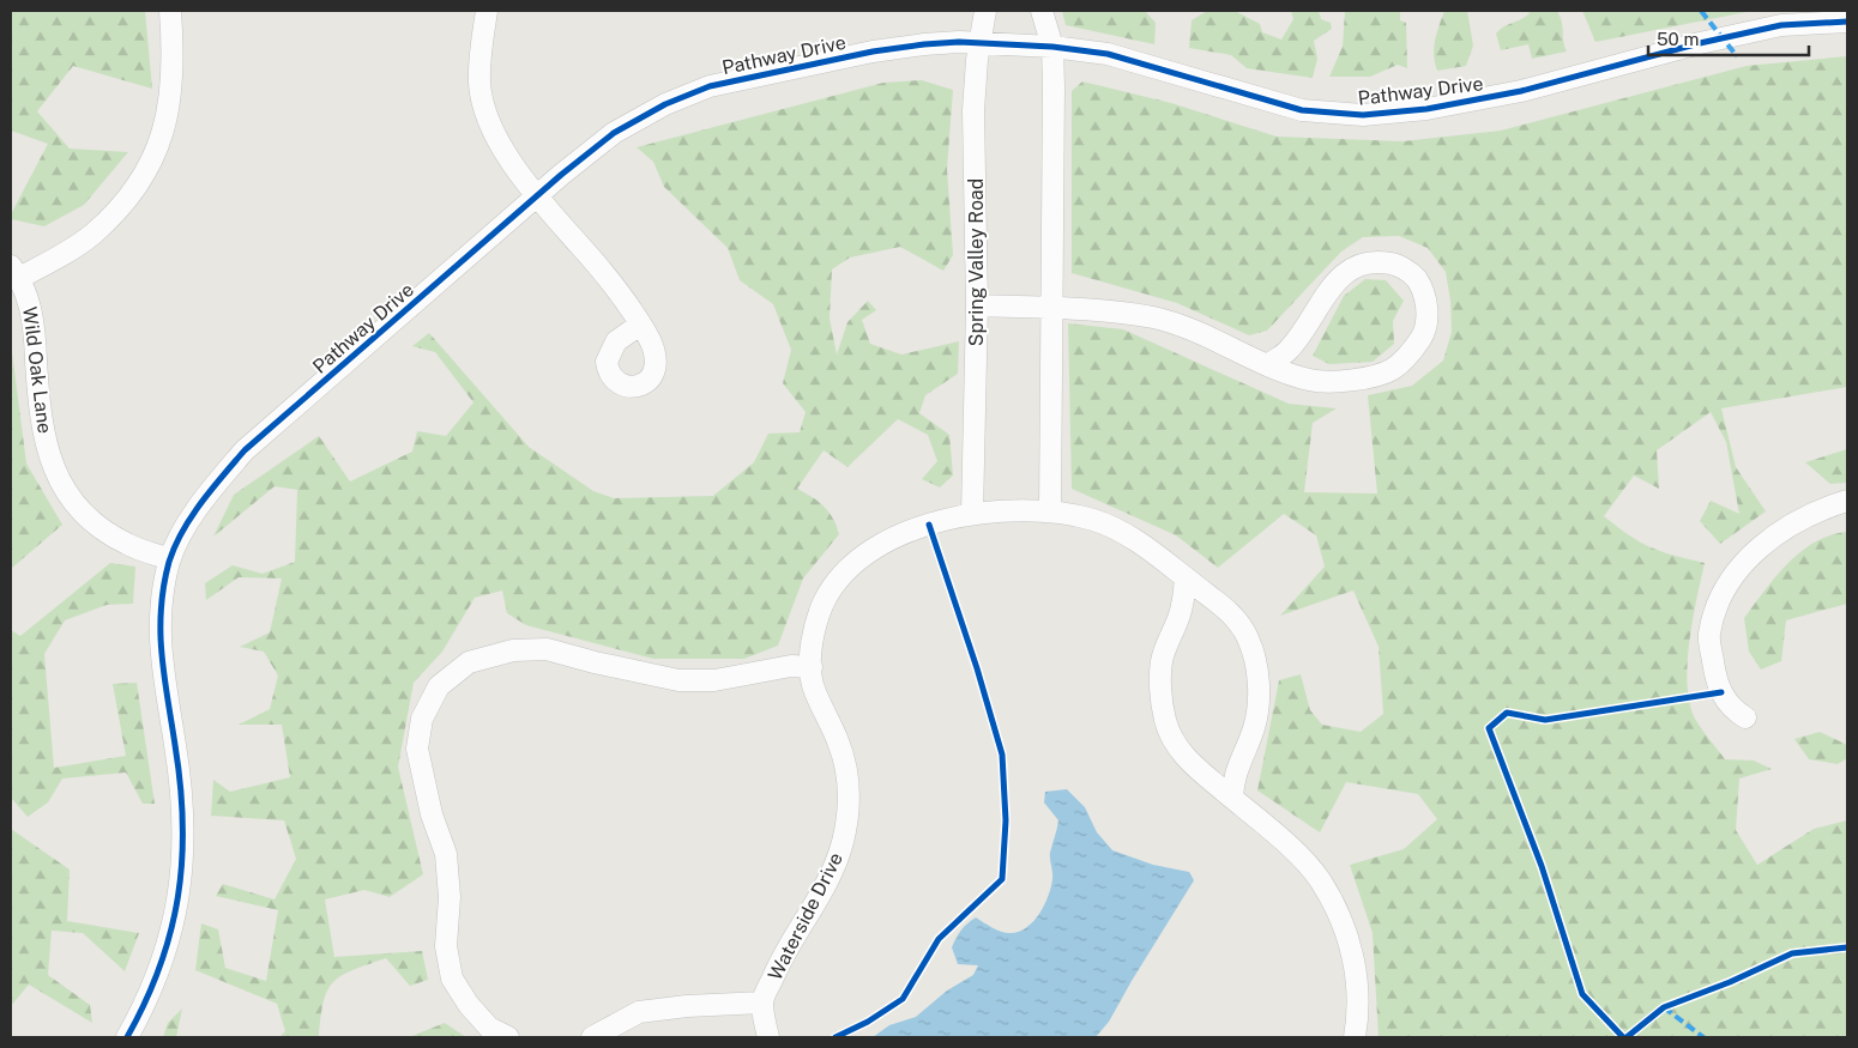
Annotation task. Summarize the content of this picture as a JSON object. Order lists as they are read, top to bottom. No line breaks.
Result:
{"streets":{"street":["Pathway Drive","Spring Valley Road","Wild Oak Lane","Waterside Drive"]},"crossings":[["Pathway Drive","Spring Valley Road"],["Pathway Drive","Wild Oak Lane"],["Spring Valley Road","Waterside Drive"]],"scale_bar":"50 m"}
